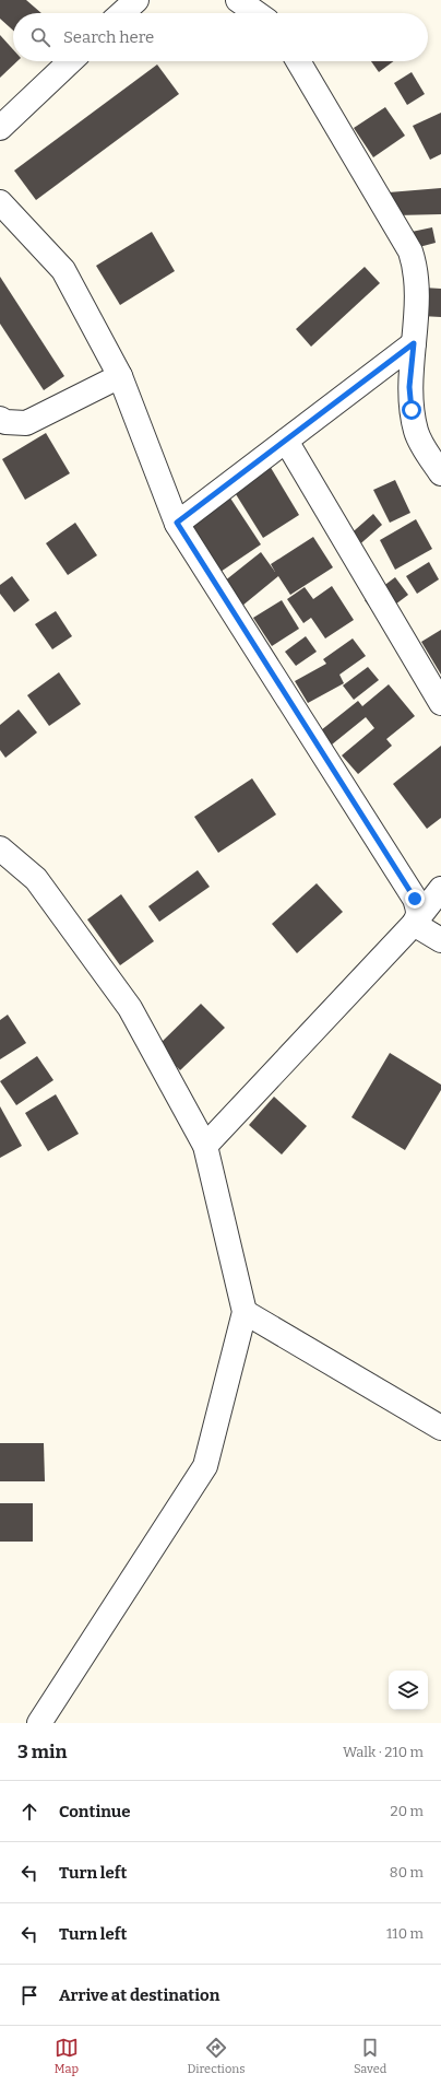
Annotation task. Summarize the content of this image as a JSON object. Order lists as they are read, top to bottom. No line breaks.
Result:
{"page":{"search":"Search here","heading":["3 min","Walk · 210 m"],"list":[["Continue","20 m"],["Turn left","80 m"],["Turn left","110 m"],"Arrive at destination"],"nav":["Map","Directions","Saved"]}}
